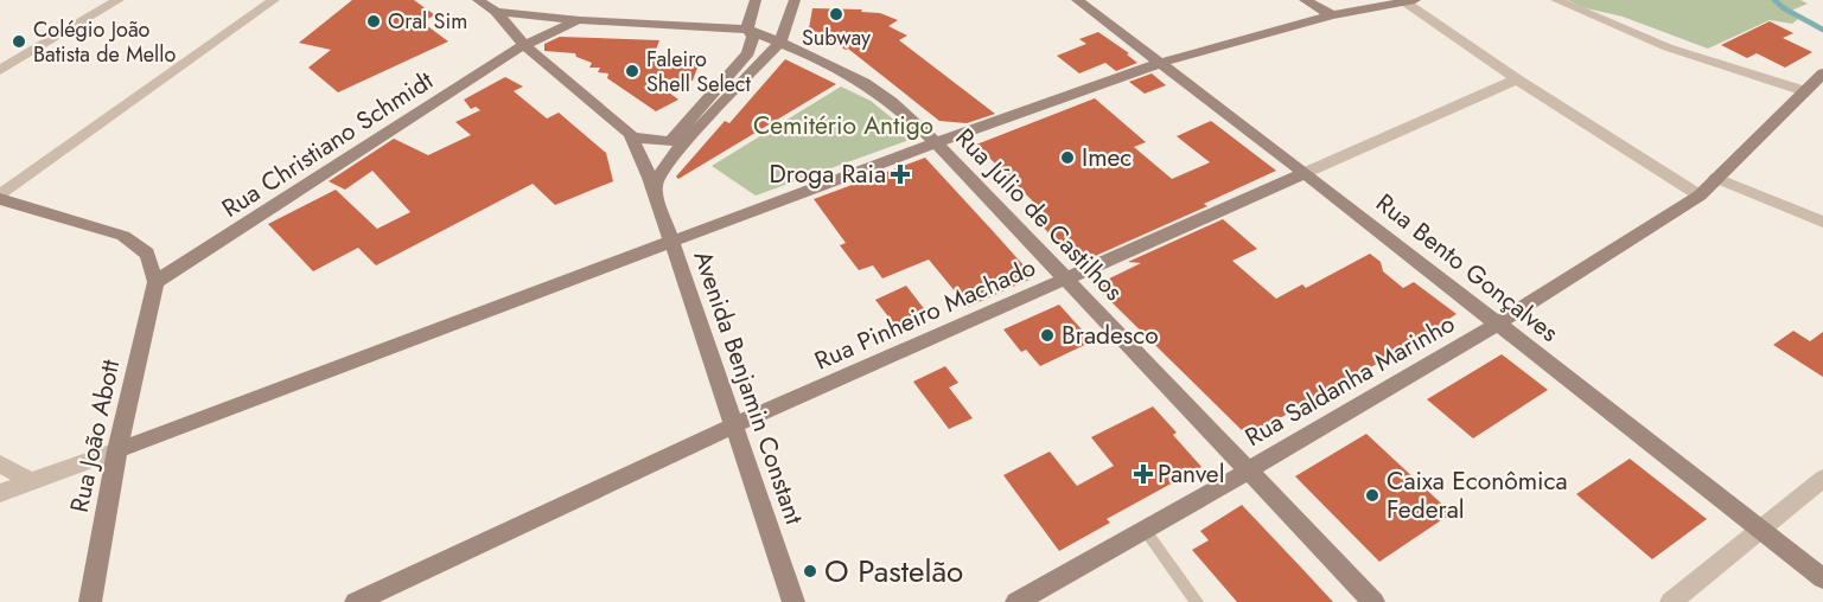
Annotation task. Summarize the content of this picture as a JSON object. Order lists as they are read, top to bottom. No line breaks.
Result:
{"streets":{"main road":["Rua Christiano Schmidt","Rua Júlio de Castilhos","Rua Bento Gonçalves","Rua Pinheiro Machado","Rua Saldanha Marinho","Avenida Benjamin Constant","Rua João Abott"]},"crossings":[["Rua Christiano Schmidt","Rua Júlio de Castilhos"],["Rua Christiano Schmidt","Avenida Benjamin Constant"],["Rua Christiano Schmidt","Rua João Abott"],["Rua Júlio de Castilhos","Rua Pinheiro Machado"],["Rua Júlio de Castilhos","Rua Saldanha Marinho"],["Rua Júlio de Castilhos","Avenida Benjamin Constant"],["Rua Bento Gonçalves","Rua Pinheiro Machado"],["Rua Bento Gonçalves","Rua Saldanha Marinho"],["Rua Pinheiro Machado","Avenida Benjamin Constant"]],"parks":["Cemitério Antigo"],"places":{"other":["Subway","Oral Sim","Colégio João Batista de Mello","Faleiro Shell Select","Imec","Bradesco","Caixa Econômica Federal","O Pastelão"],"health":["Droga Raia","Panvel"]}}
